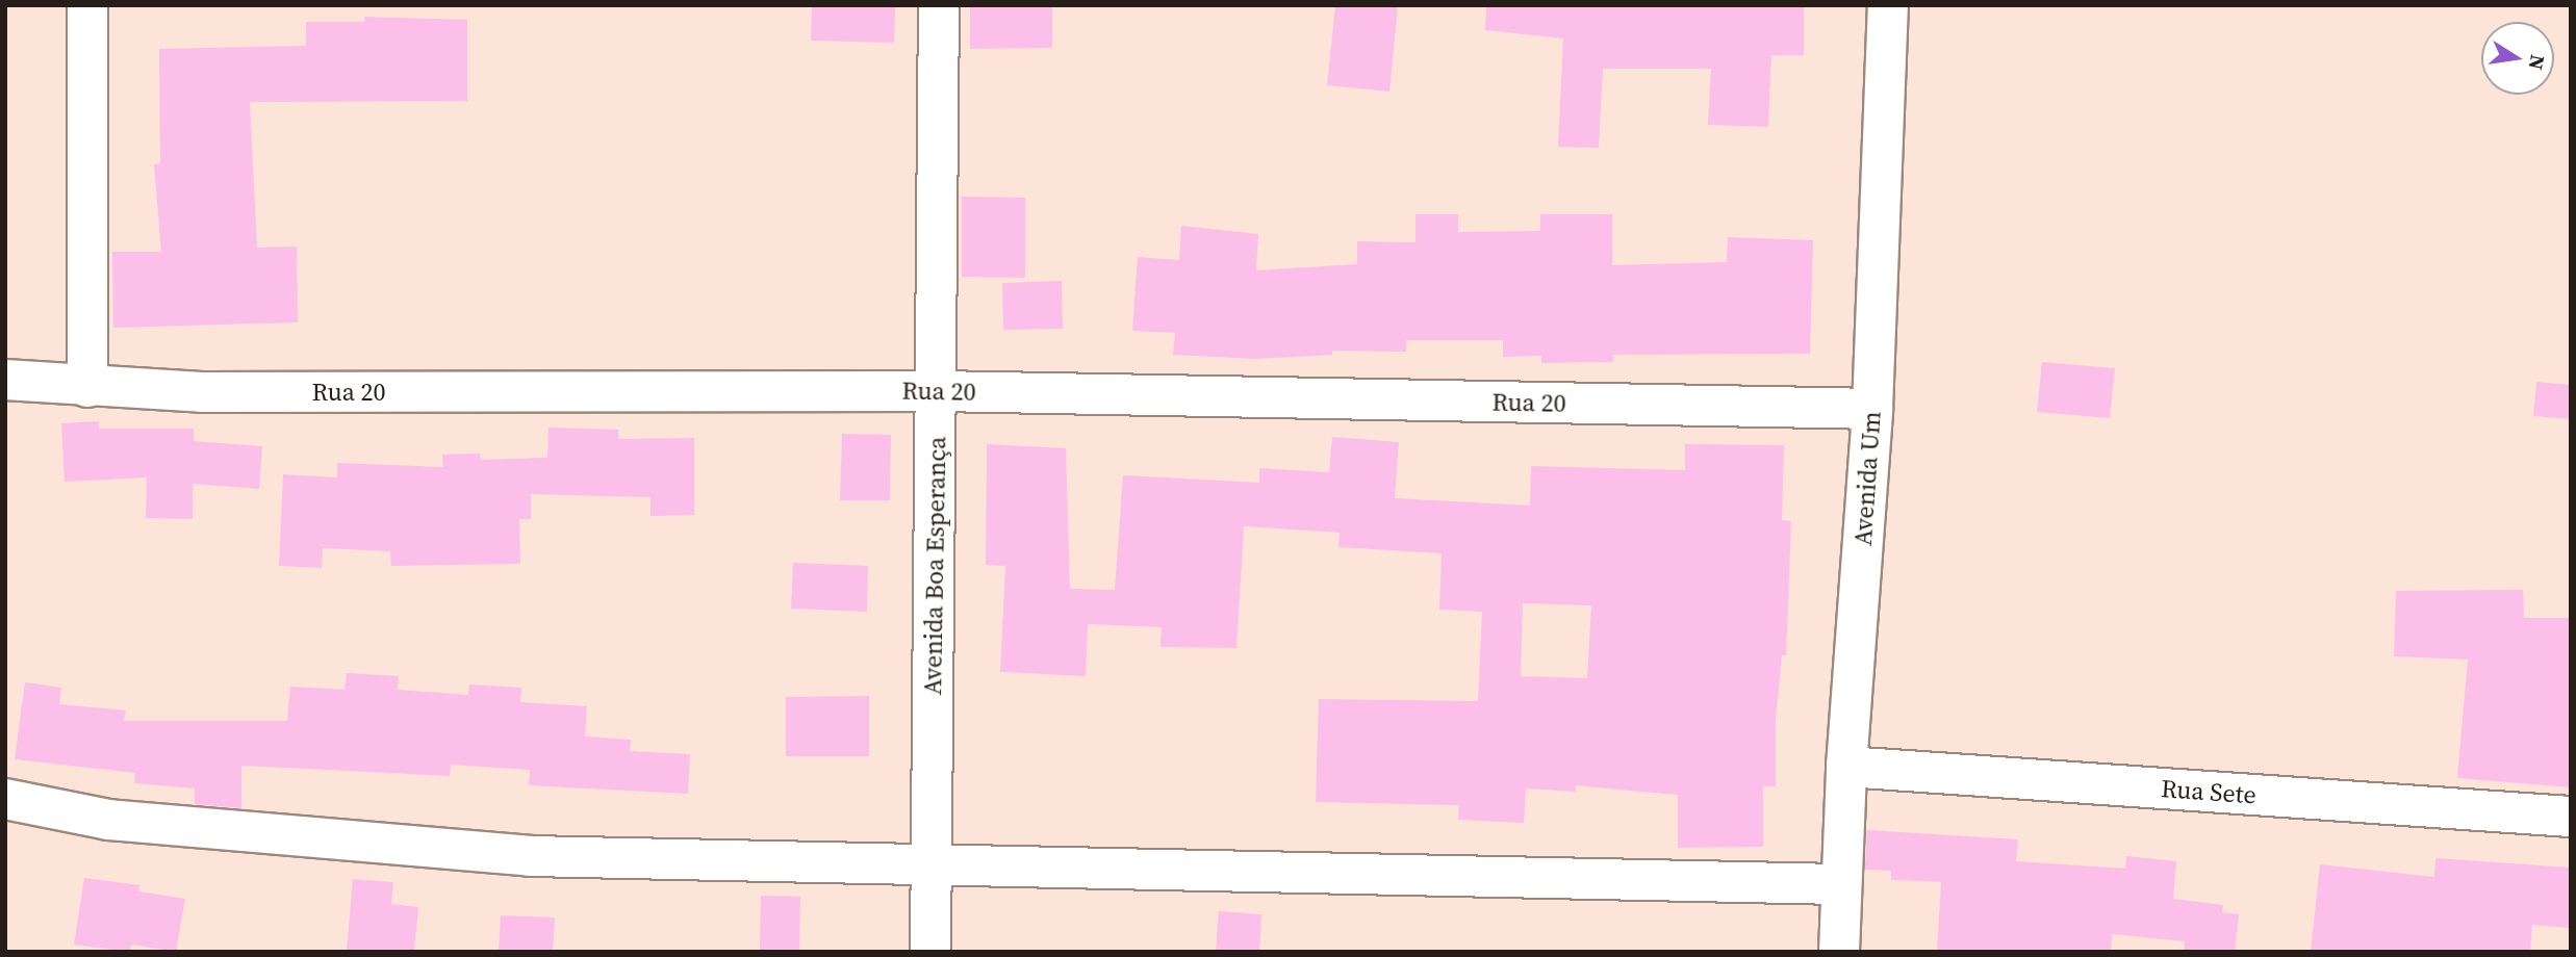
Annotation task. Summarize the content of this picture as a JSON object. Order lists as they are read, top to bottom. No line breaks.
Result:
{"streets":{"street":["Rua 20","Avenida Um","Avenida Boa Esperança","Rua Sete"]},"crossings":[["Rua 20","Avenida Um"],["Rua 20","Avenida Boa Esperança"],["Avenida Um","Rua Sete"]],"north":"right"}
